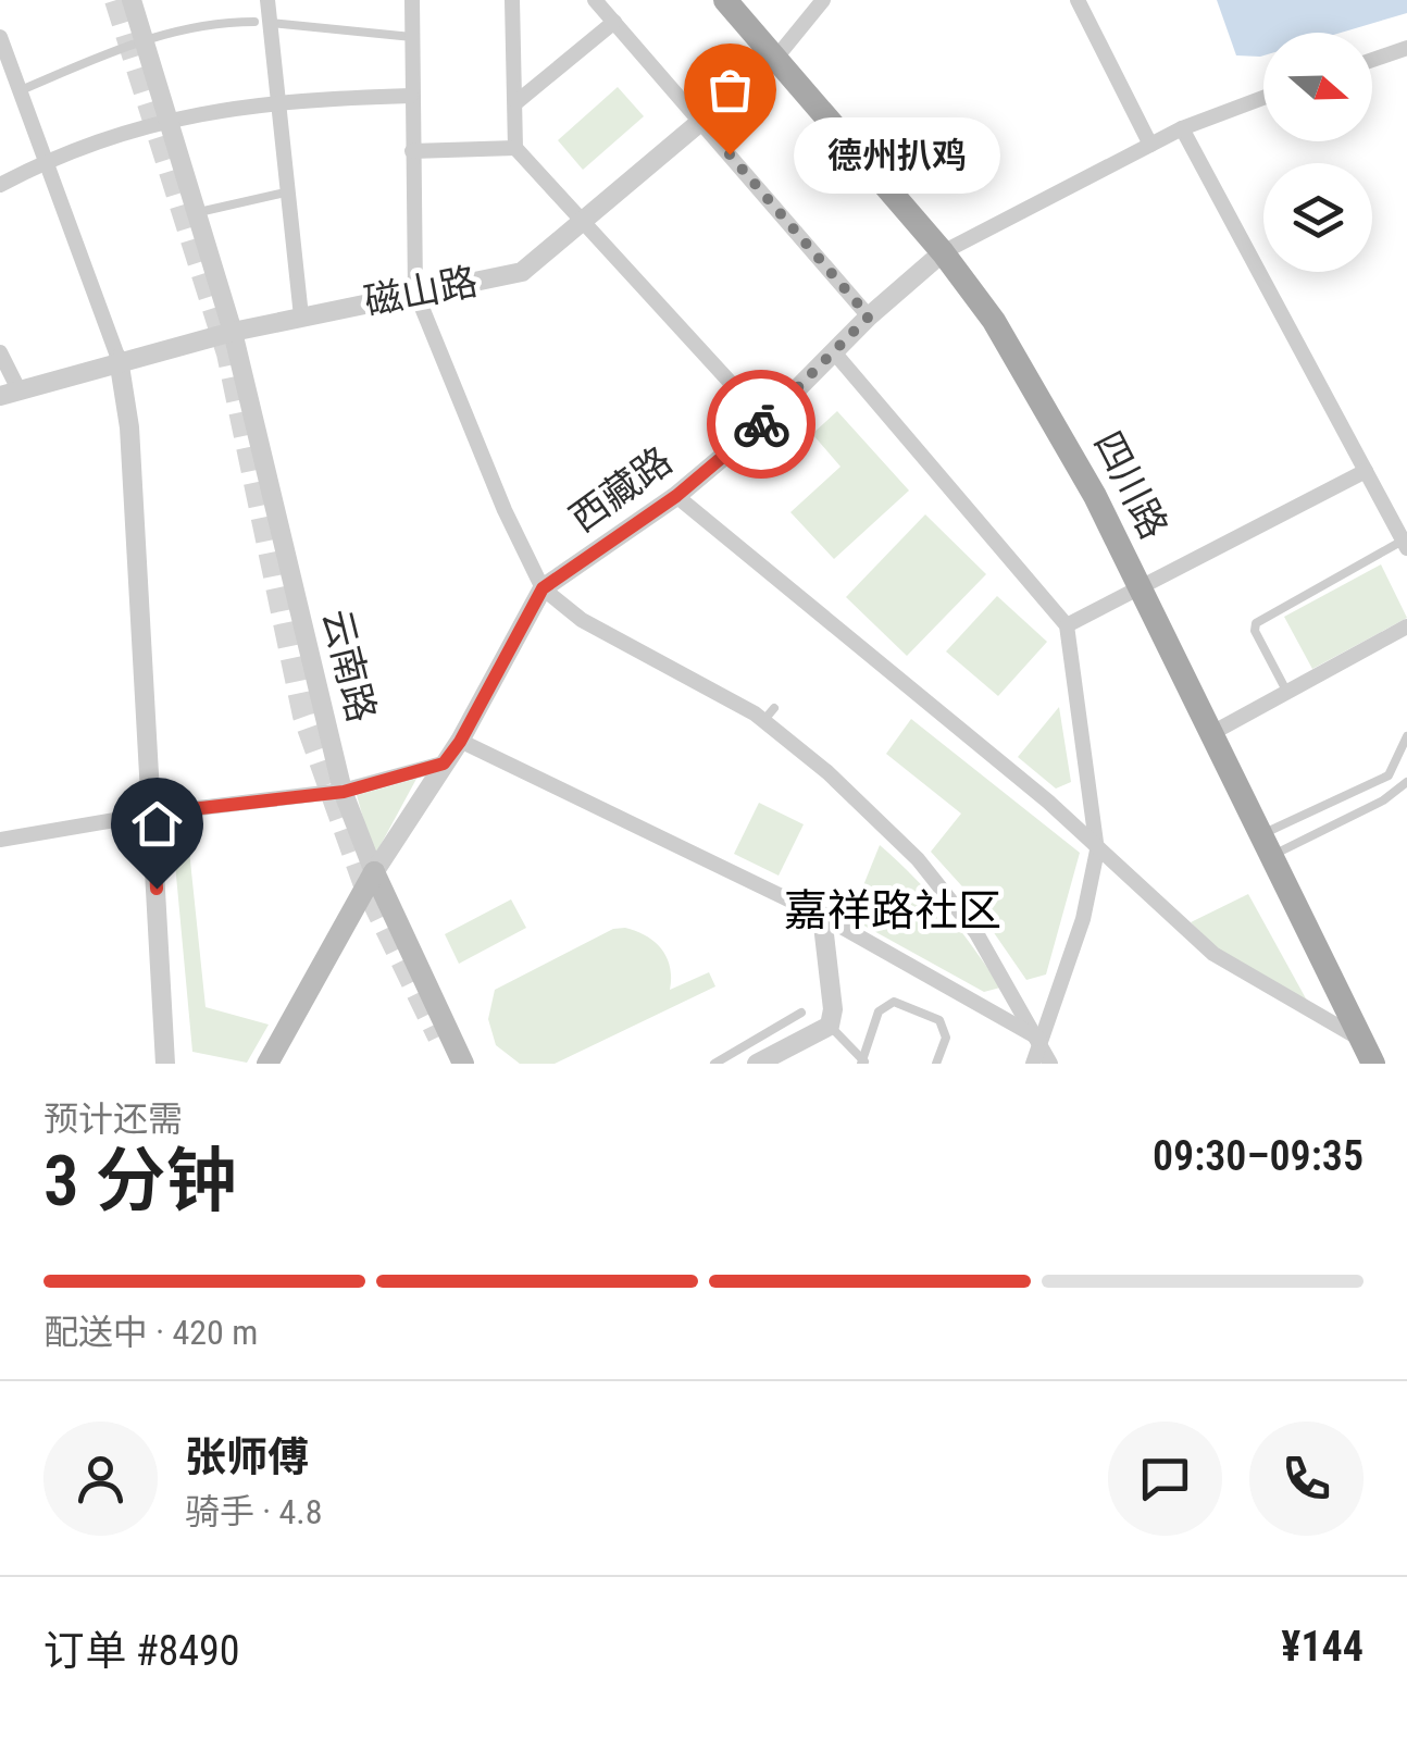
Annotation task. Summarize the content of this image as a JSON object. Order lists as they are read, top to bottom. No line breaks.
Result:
{"streets":{"main road":["四川路","西藏路","云南路"],"street":["磁山路"]},"crossings":[["磁山路","四川路"],["磁山路","云南路"],["四川路","西藏路"],["西藏路","云南路"]],"districts":["嘉祥路社区"],"places":["德州扒鸡"],"north":"right","page":{"bubble":"德州扒鸡","heading":["3 分钟","预计还需","09:30–09:35"],"panel":["张师傅","骑手 · 4.8","订单 #8490","¥144"],"bar":"配送中 · 420 m"}}
